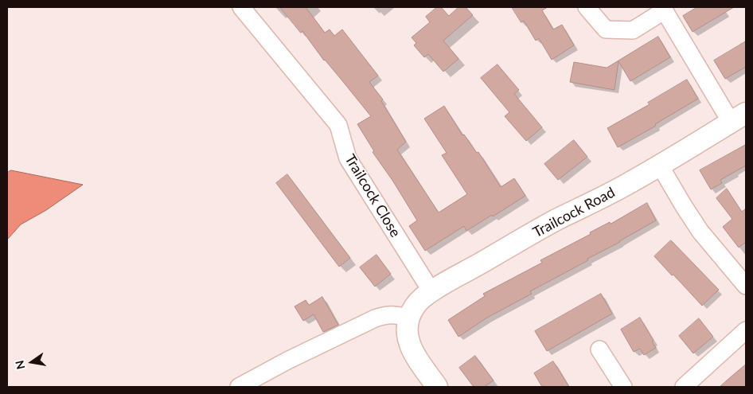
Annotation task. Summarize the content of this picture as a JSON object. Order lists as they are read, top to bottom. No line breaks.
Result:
{"streets":{"street":["Trailcock Close","Trailcock Road"]},"crossings":[["Trailcock Close","Trailcock Road"]],"north":"left"}
